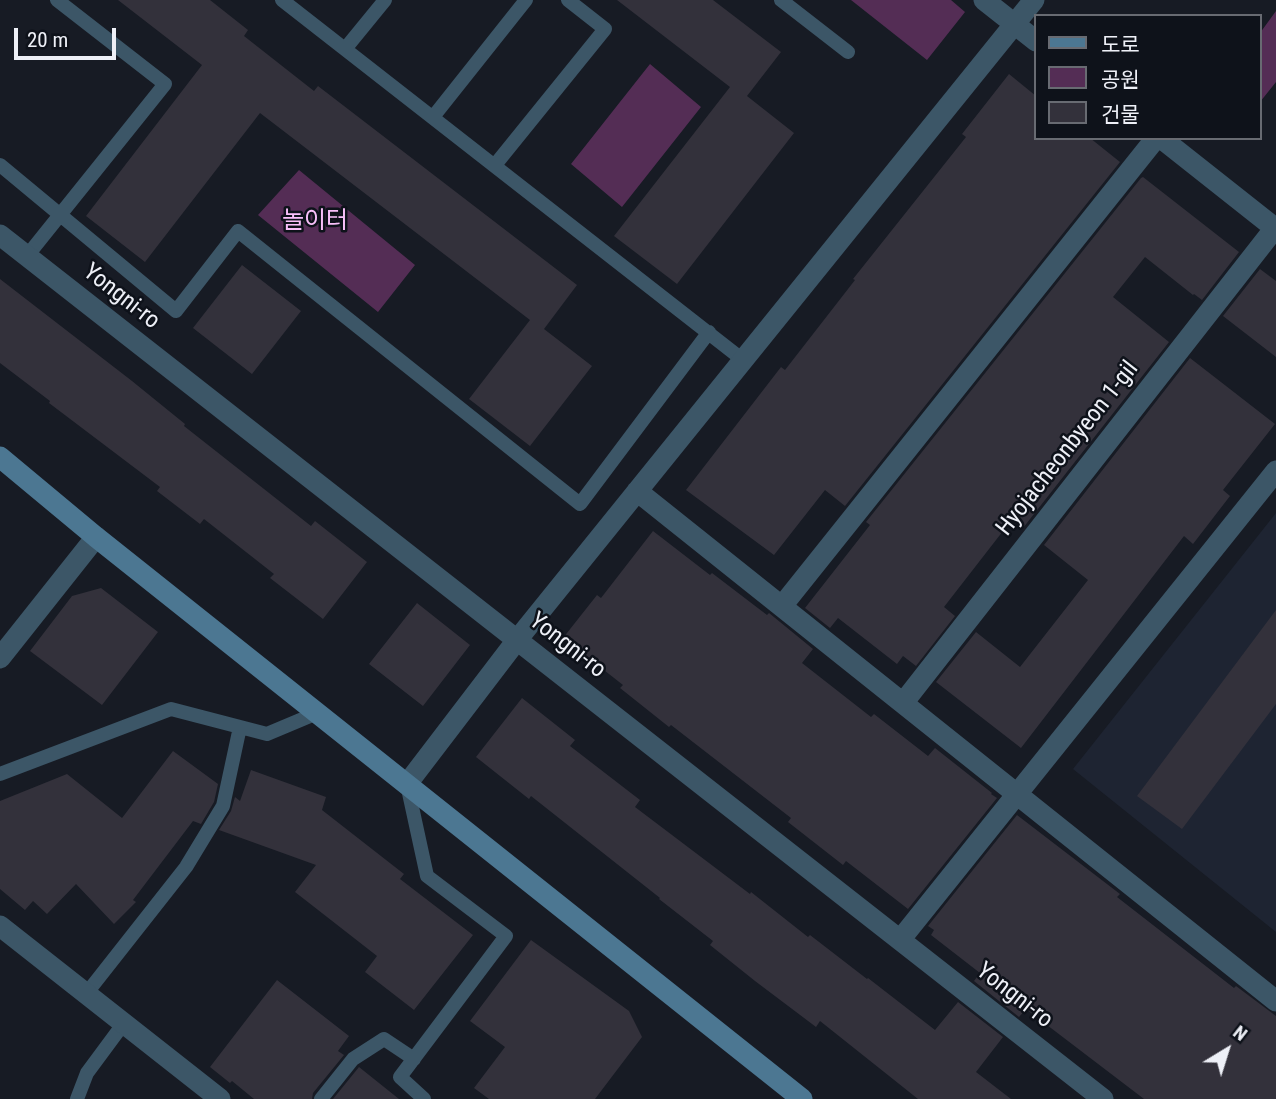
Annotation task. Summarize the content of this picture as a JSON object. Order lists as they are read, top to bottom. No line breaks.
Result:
{"streets":{"street":["Yongni-ro","Hyojacheonbyeon 1-gil"]},"parks":["놀이터"],"legend":["도로","공원","건물"],"scale_bar":"20 m","north":"top right"}
